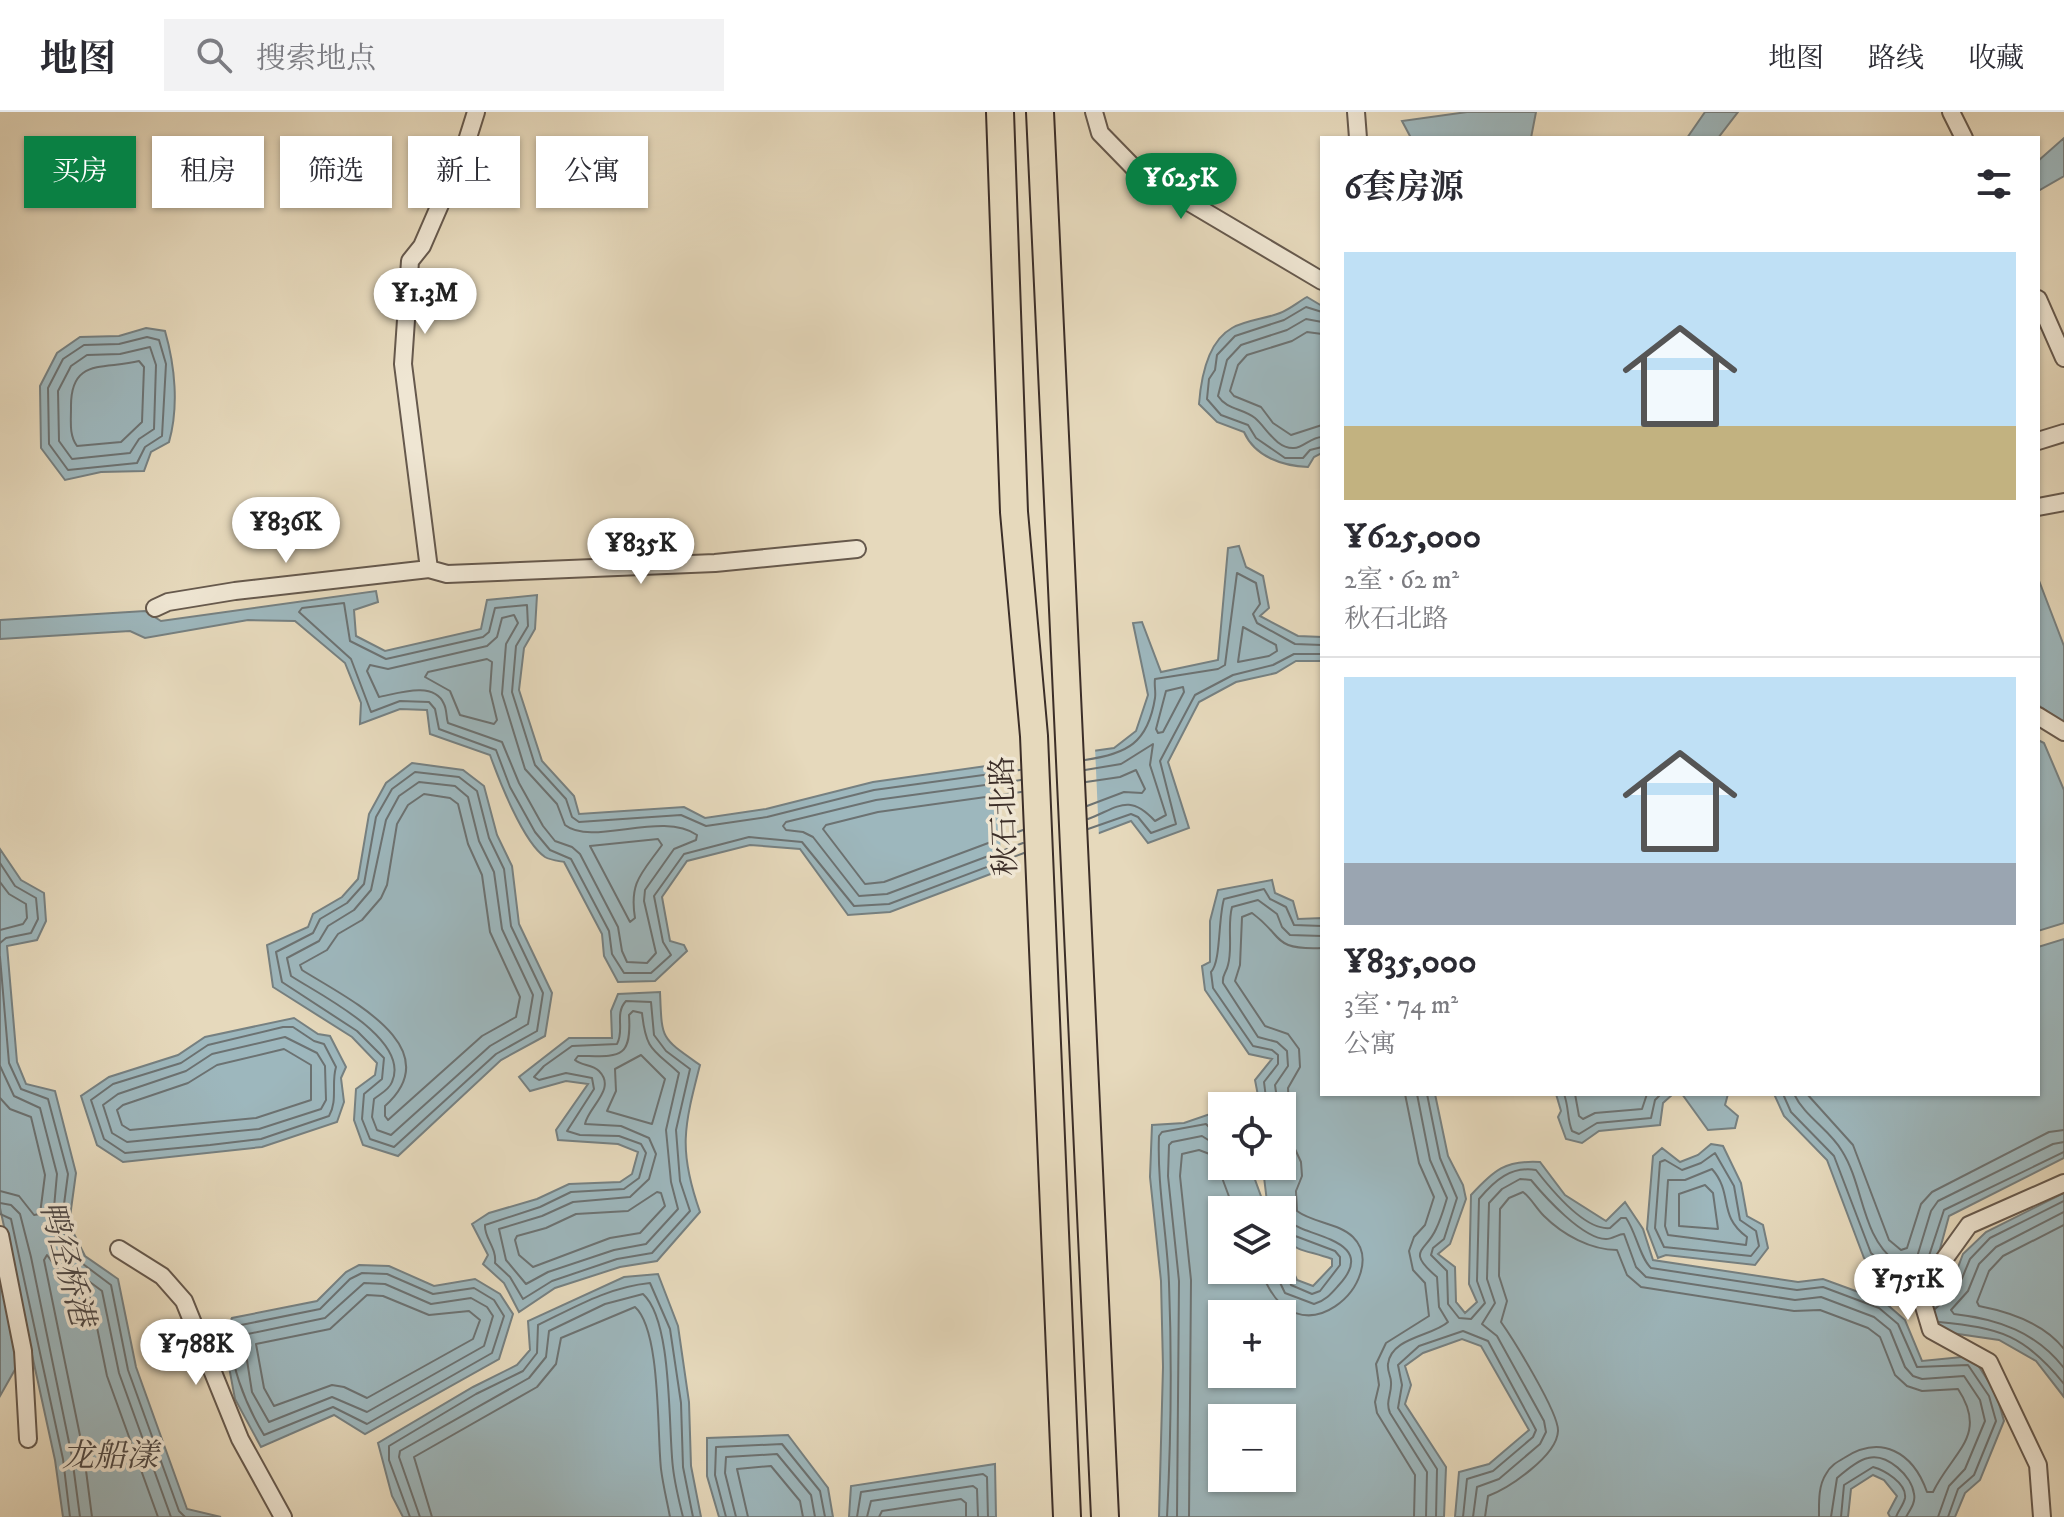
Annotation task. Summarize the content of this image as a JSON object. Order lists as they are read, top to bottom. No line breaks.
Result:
{"streets":{"main road":["秋石北路"]},"water":["鸭径桥港","龙船漾"],"page":{"header":"地图","search":"搜索地点","nav":["地图","路线","收藏"],"chip":["买房","租房","筛选","新上","公寓"],"heading":"6套房源","price":["¥625K","¥1.3M","¥836K","¥835K","¥751K","¥788K"],"list":[{"name":"¥625,000","note":"2室 · 62 m² · 秋石北路"},{"name":"¥835,000","note":"3室 · 74 m² · 公寓"}],"map_buttons":["+","−"]}}
